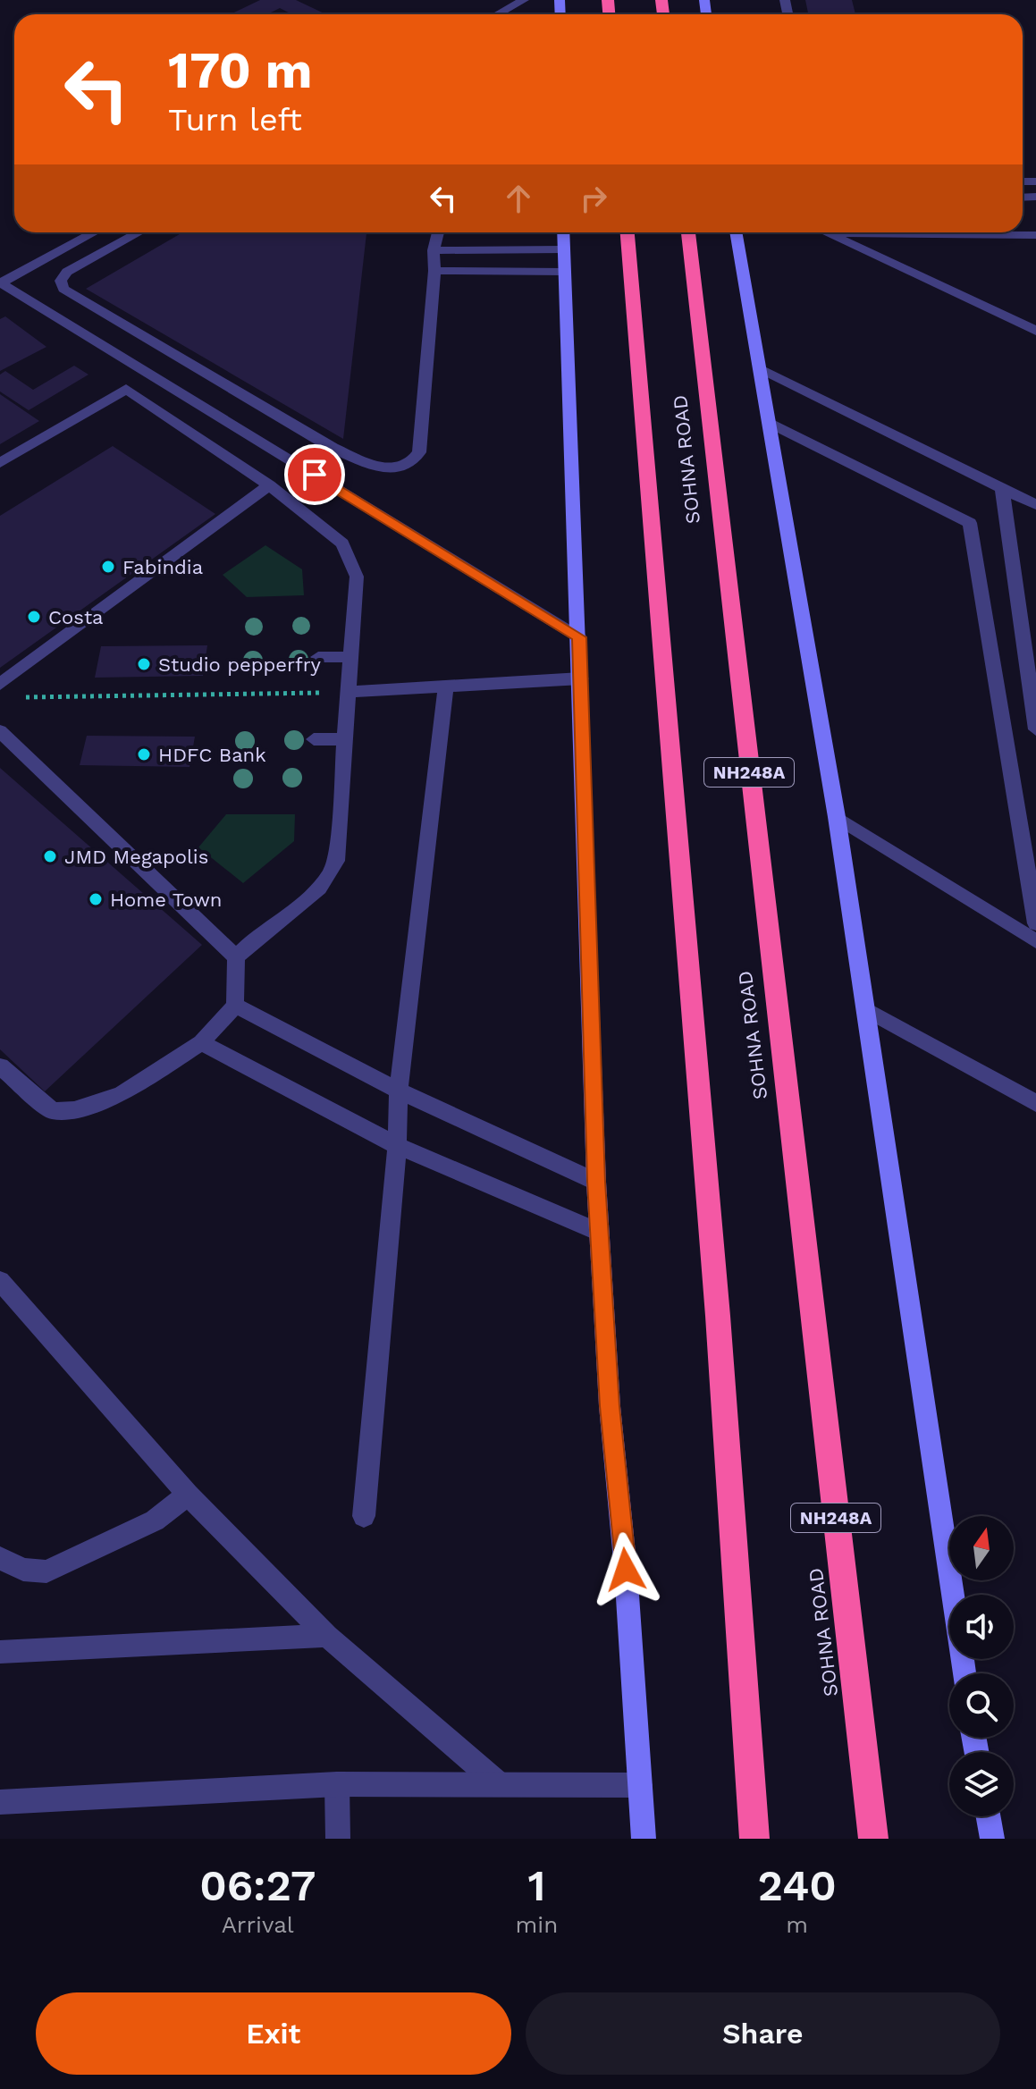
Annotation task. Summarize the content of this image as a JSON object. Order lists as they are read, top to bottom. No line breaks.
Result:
{"streets":{"highway":["SOHNA ROAD","NH248A"]},"places":["Fabindia","Costa","Studio pepperfry","HDFC Bank","JMD Megapolis","Home Town"],"north":"top","page":{"turn":["170 m","Turn left"],"eta":["06:27","Arrival","1","min","240","m"],"buttons":["Exit","Share"]}}
